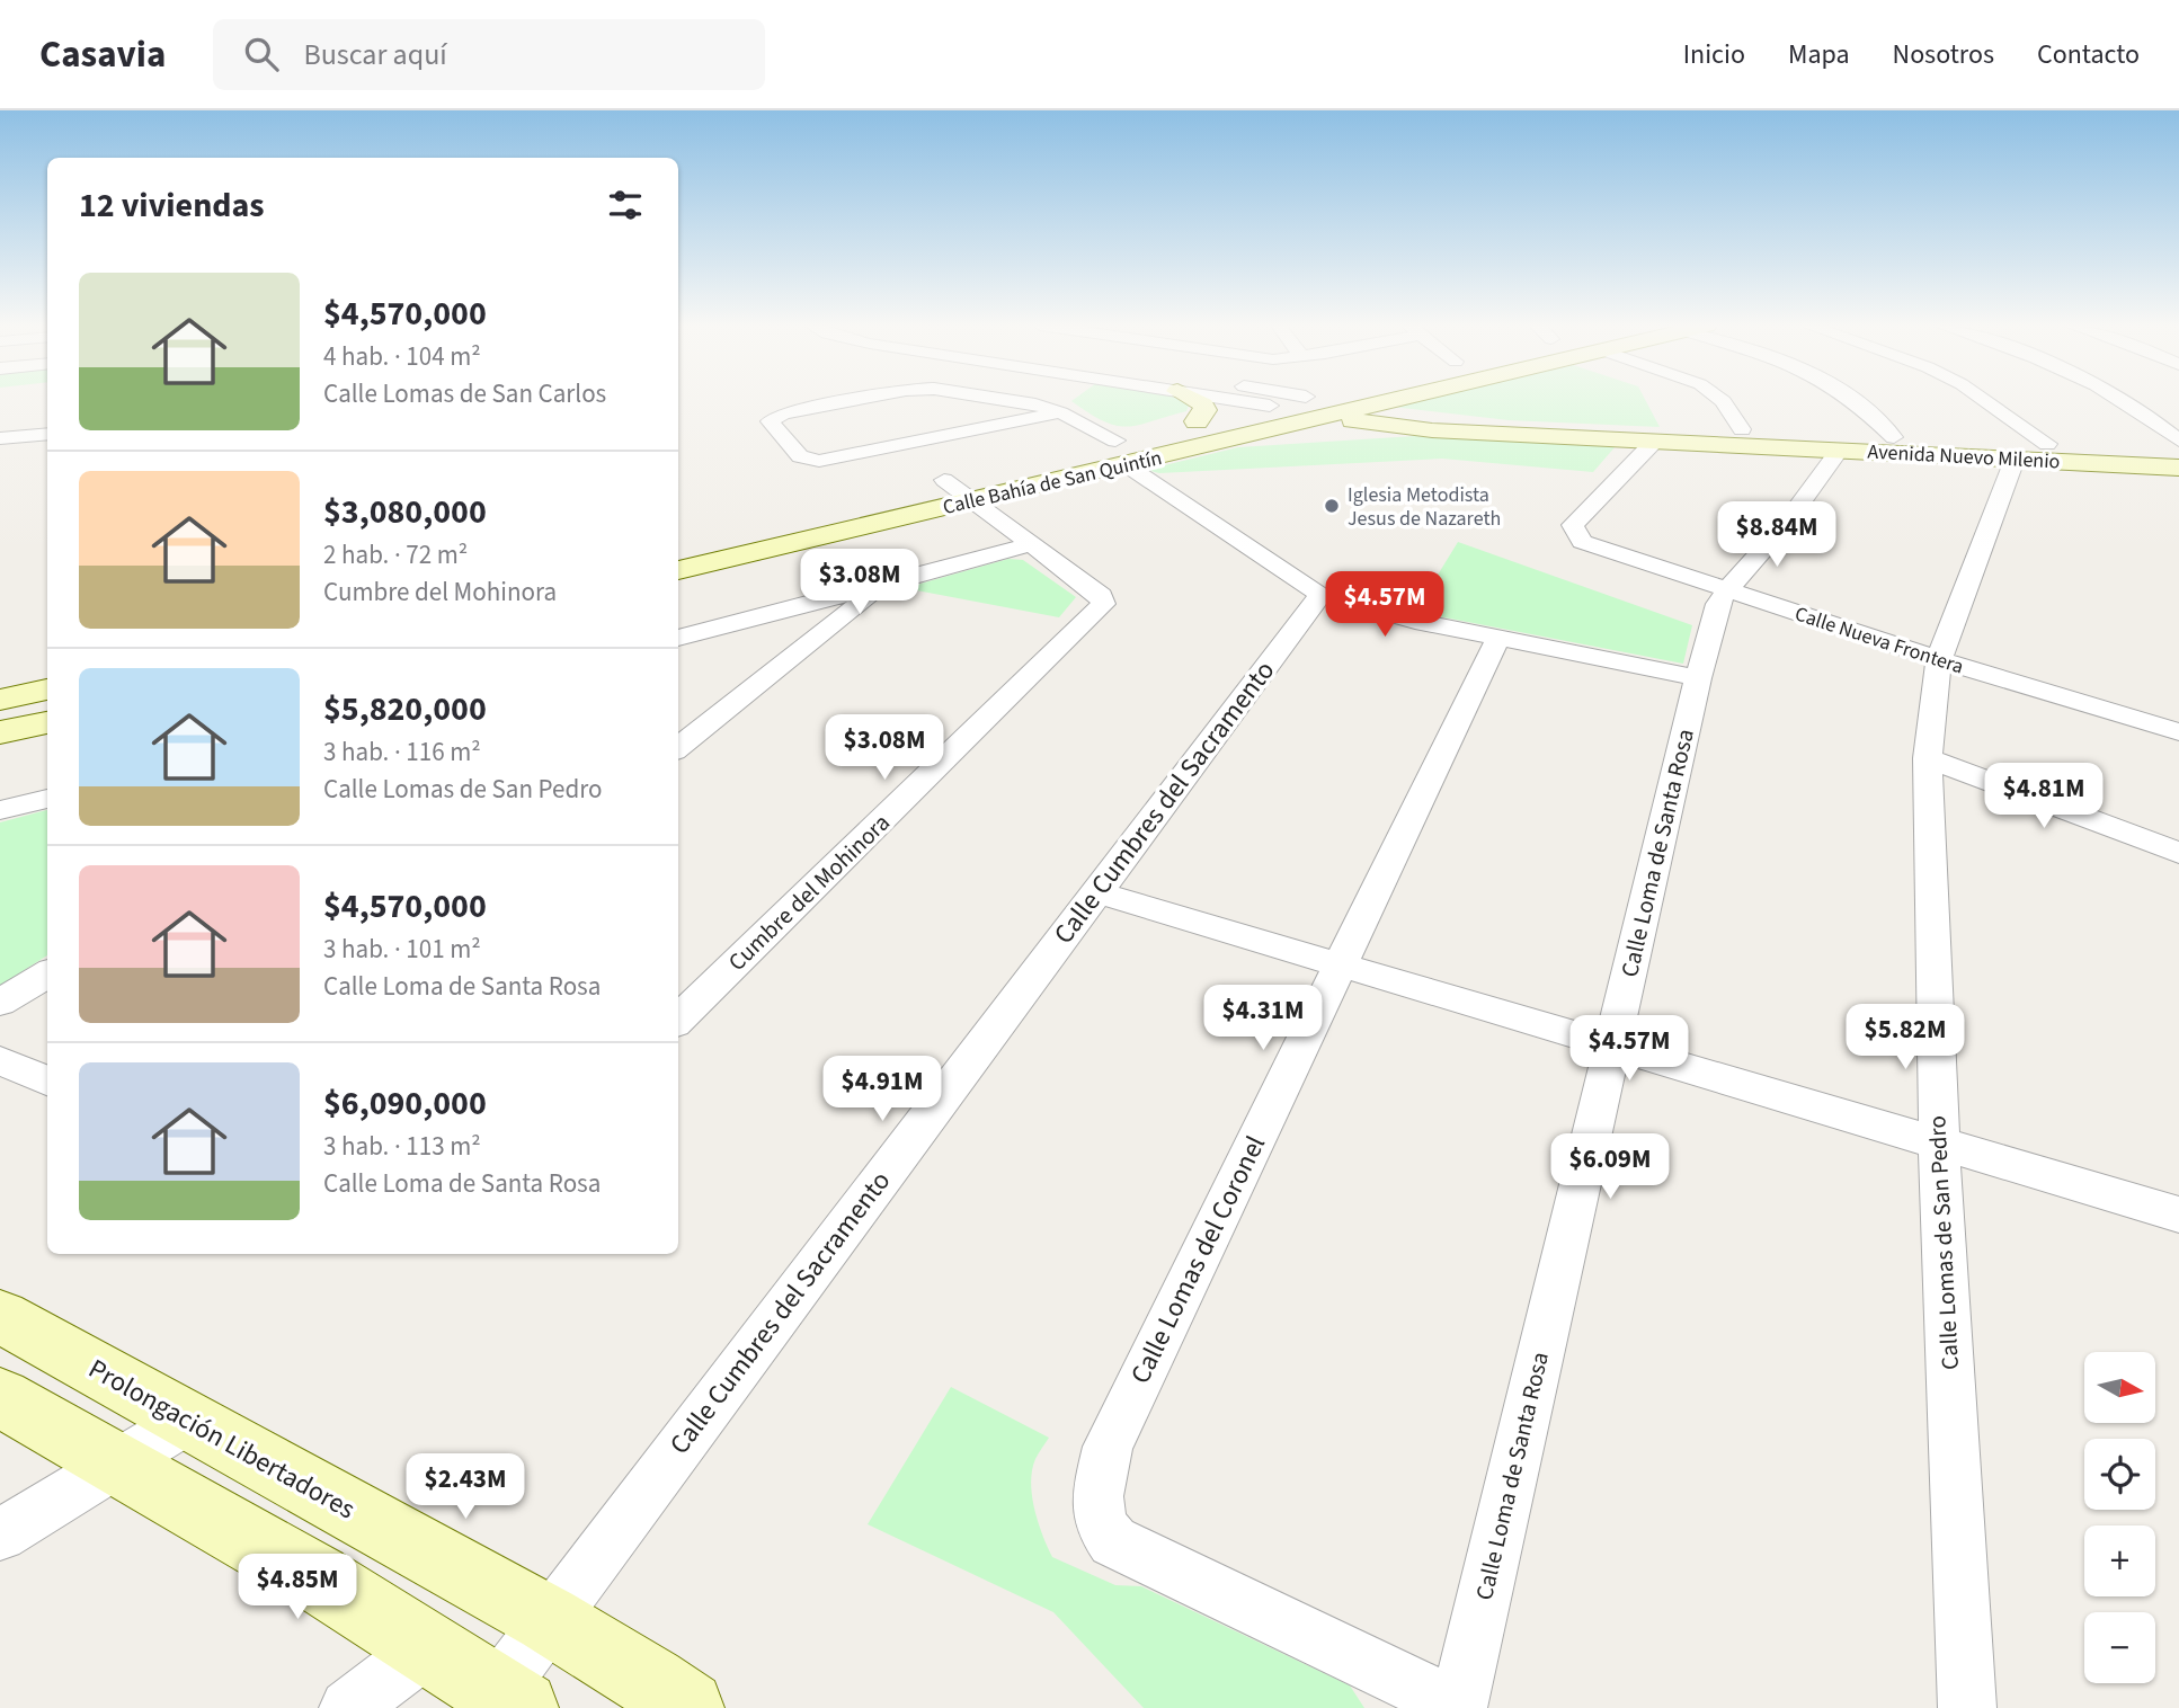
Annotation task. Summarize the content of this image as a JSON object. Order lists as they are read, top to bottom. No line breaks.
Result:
{"streets":{"street":["Avenida Nuevo Milenio","Calle Bahía de San Quintín","Calle Nueva Frontera","Calle Cumbres del Sacramento","Calle Loma de Santa Rosa","Cumbre del Mohinora","Calle Lomas de San Pedro","Calle Lomas del Coronel","Prolongación Libertadores"]},"crossings":[["Avenida Nuevo Milenio","Calle Bahía de San Quintín"],["Avenida Nuevo Milenio","Calle Nueva Frontera"],["Avenida Nuevo Milenio","Calle Loma de Santa Rosa"],["Avenida Nuevo Milenio","Calle Lomas de San Pedro"],["Calle Bahía de San Quintín","Cumbre del Mohinora"],["Calle Nueva Frontera","Calle Loma de Santa Rosa"],["Calle Nueva Frontera","Calle Lomas de San Pedro"],["Calle Cumbres del Sacramento","Prolongación Libertadores"],["Calle Loma de Santa Rosa","Calle Lomas del Coronel"]],"places":["Iglesia Metodista Jesus de Nazareth"],"north":"right","page":{"header":"Casavia","search":"Buscar aquí","nav":["Inicio","Mapa","Nosotros","Contacto"],"heading":"12 viviendas","list":[{"name":"$4,570,000","note":"4 hab. · 104 m² · Calle Lomas de San Carlos"},{"name":"$3,080,000","note":"2 hab. · 72 m² · Cumbre del Mohinora"},{"name":"$5,820,000","note":"3 hab. · 116 m² · Calle Lomas de San Pedro"},{"name":"$4,570,000","note":"3 hab. · 101 m² · Calle Loma de Santa Rosa"},{"name":"$6,090,000","note":"3 hab. · 113 m² · Calle Loma de Santa Rosa"}],"price":["$8.84M","$3.08M","$4.57M","$3.08M","$4.81M","$4.31M","$5.82M","$4.57M","$4.91M","$6.09M","$2.43M","$4.85M"],"map_buttons":["+","−"]}}
